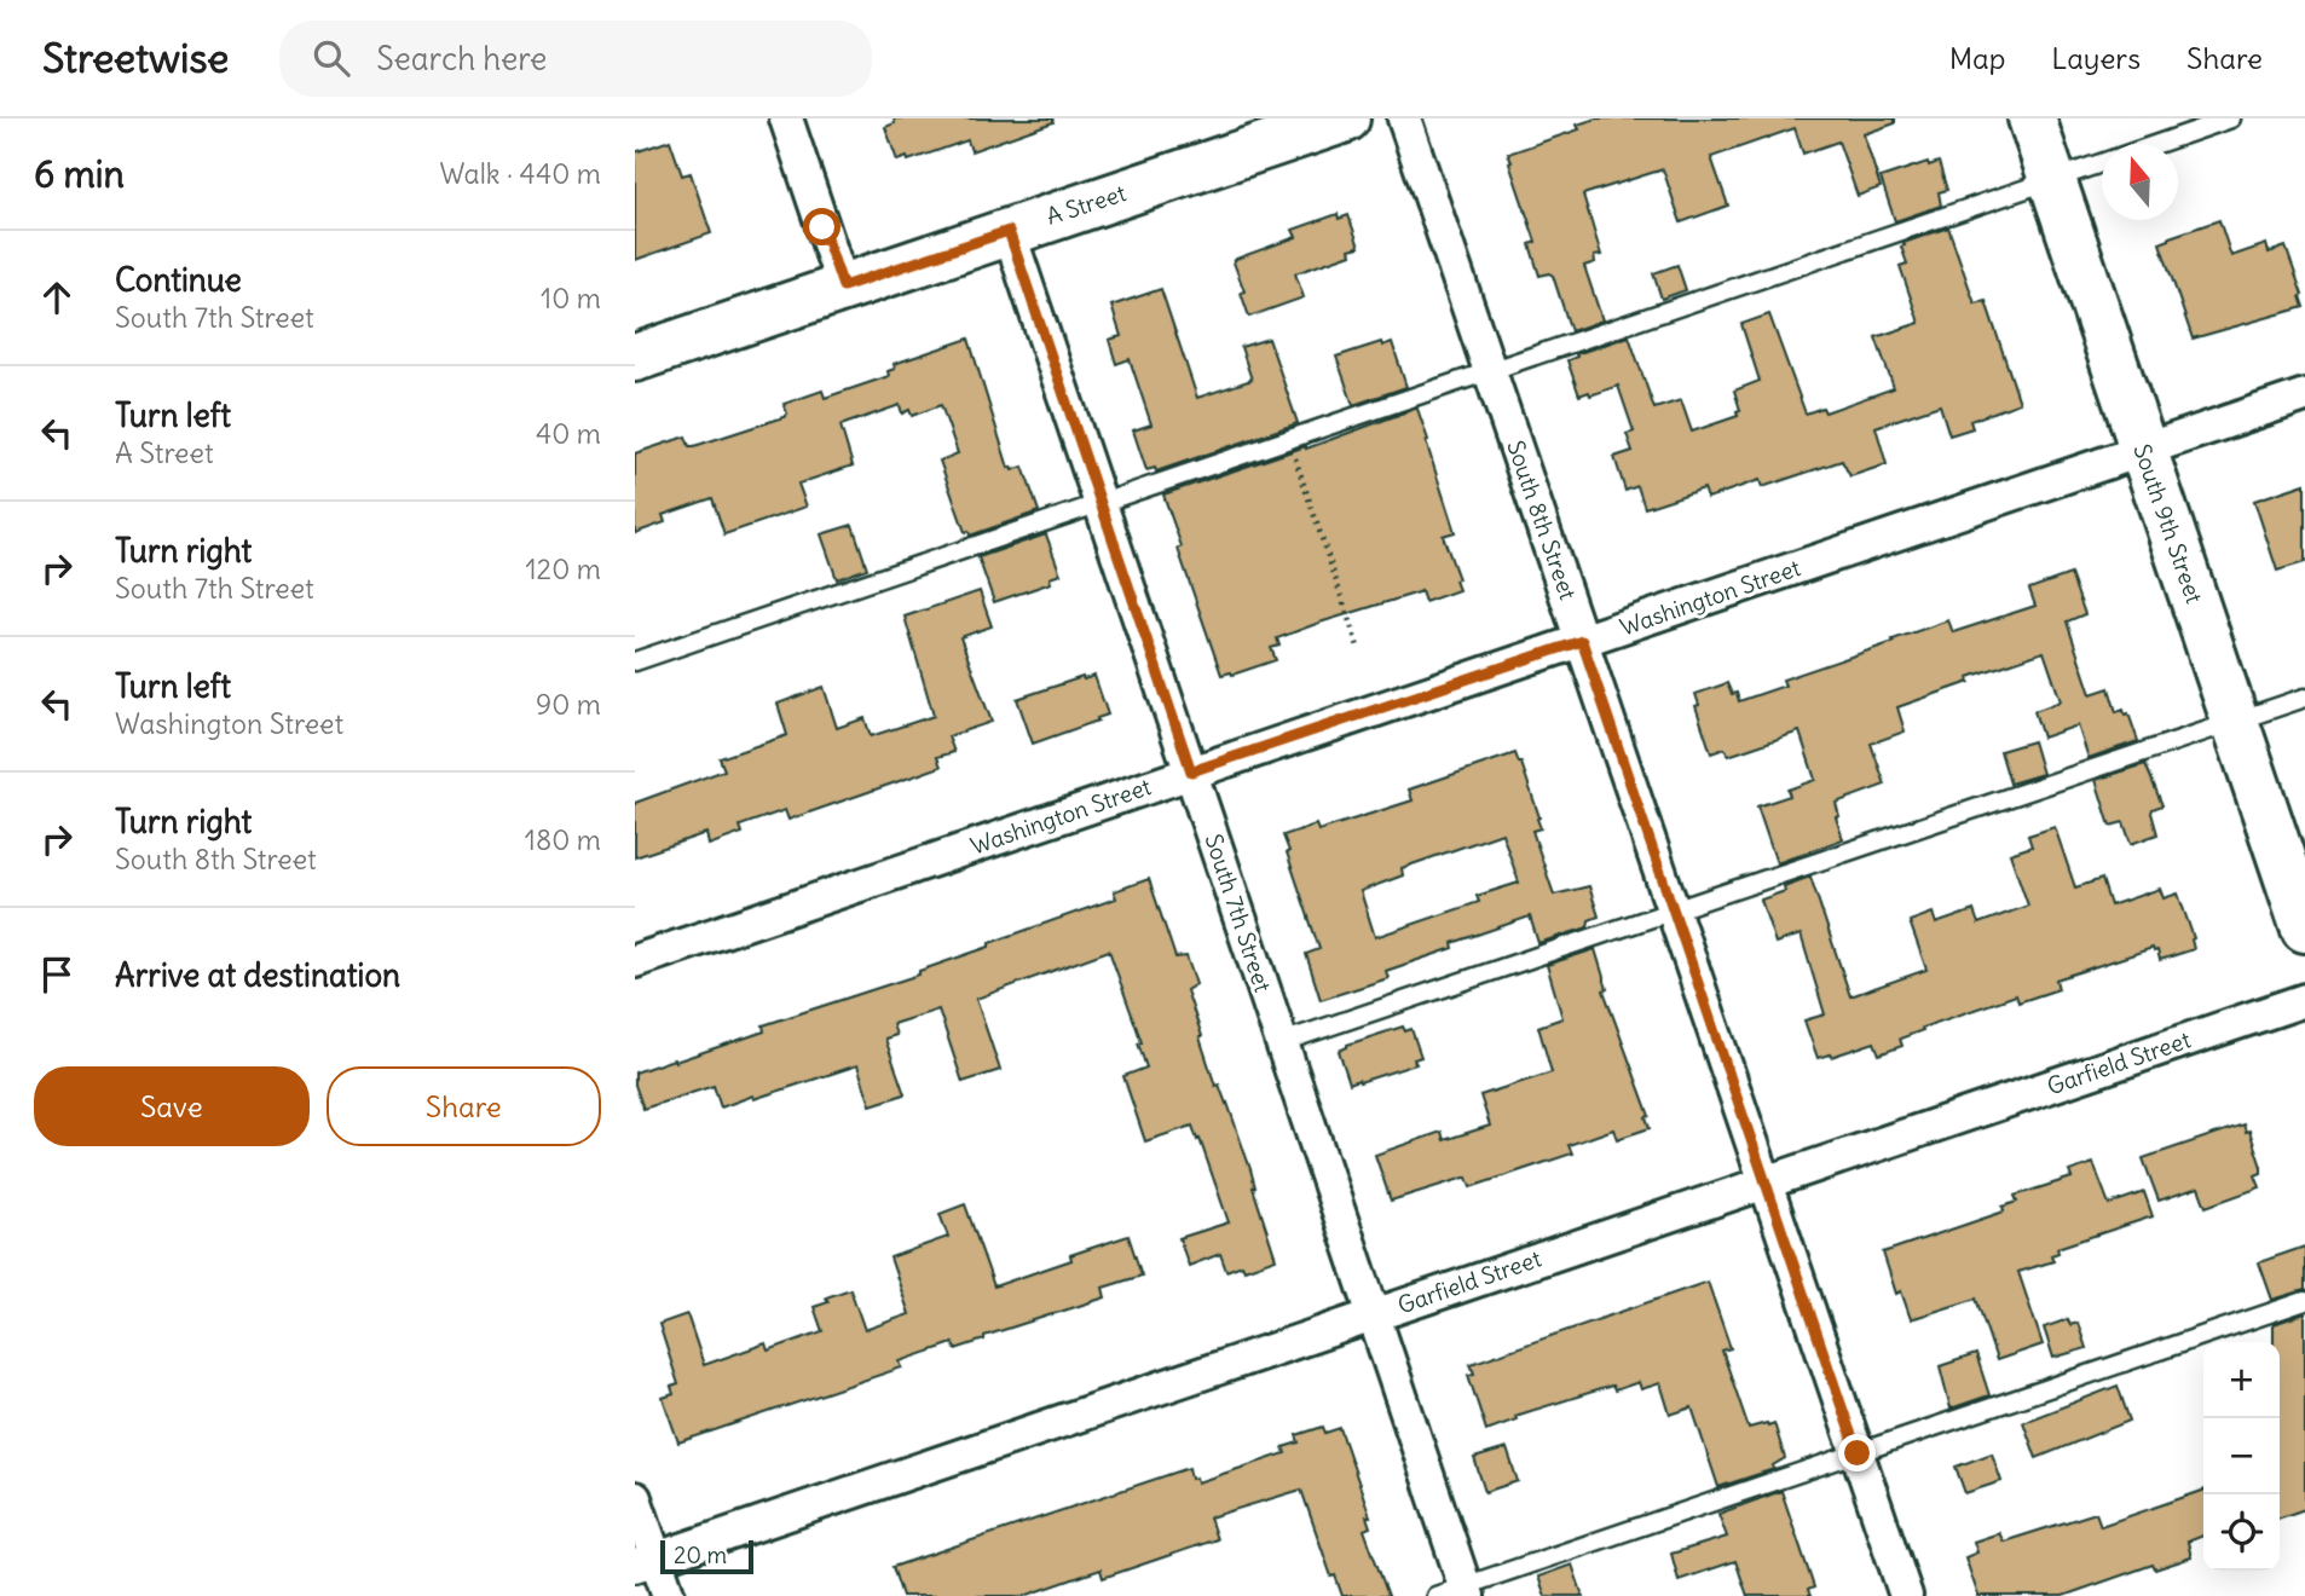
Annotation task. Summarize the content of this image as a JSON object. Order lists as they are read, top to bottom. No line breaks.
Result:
{"streets":{"main road":["A Street","South 9th Street"],"street":["South 8th Street","Washington Street","South 7th Street","Garfield Street"]},"crossings":[["A Street","South 7th Street"],["South 8th Street","Washington Street"],["South 8th Street","Garfield Street"],["South 9th Street","Washington Street"],["Washington Street","South 7th Street"],["South 7th Street","Garfield Street"]],"scale_bar":"20 m","north":"top","page":{"header":"Streetwise","search":"Search here","nav":["Map","Layers","Share"],"heading":["6 min","Walk · 440 m"],"list":[["Continue","South 7th Street","10 m"],["Turn left","A Street","40 m"],["Turn right","South 7th Street","120 m"],["Turn left","Washington Street","90 m"],["Turn right","South 8th Street","180 m"],"Arrive at destination"],"buttons":["Save","Share"],"map_buttons":["+","−"],"scale":"20 m"}}
